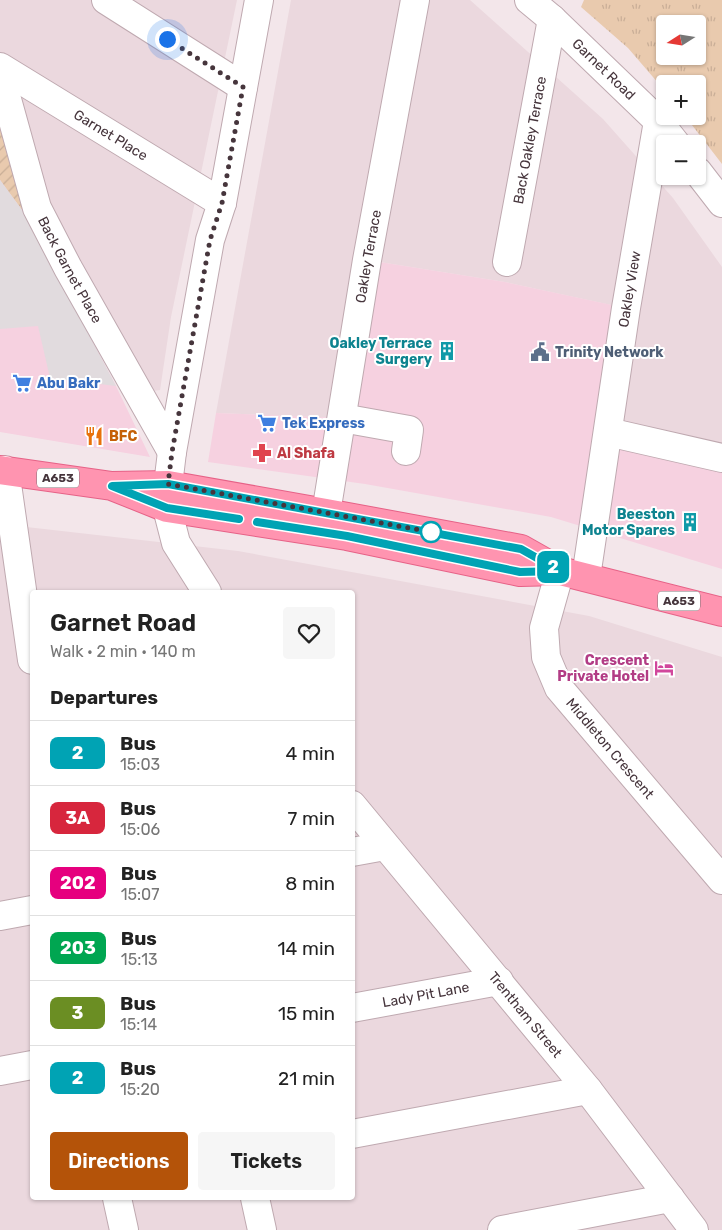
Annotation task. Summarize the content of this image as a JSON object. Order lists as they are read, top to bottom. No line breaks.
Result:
{"streets":{"main road":["A653"],"street":["Garnet Road","Garnet Place","Back Oakley Terrace","Oakley Terrace","Back Garnet Place","Oakley View","Middleton Crescent","Lady Pit Lane","Trentham Street"]},"crossings":[["Garnet Road","Back Oakley Terrace"],["Oakley Terrace","A653"],["Oakley View","A653"],["A653","Middleton Crescent"],["Lady Pit Lane","Trentham Street"]],"places":{"building":["Oakley Terrace Surgery","Beeston Motor Spares"],"public building":["Trinity Network"],"supermarket":["Abu Bakr","Tek Express"],"restaurant":["BFC"],"pharmacy":["Al Shafa"],"hotel":["Crescent Private Hotel"]},"lines":["bus line 2"],"north":"left","page":{"on_map":"2","map_buttons":["+","−"],"heading":[["Garnet Road","Walk · 2 min · 140 m"],"Departures"],"list":[{"mark":"2","name":"Bus","note":"15:03","value":"4 min"},{"mark":"3A","name":"Bus","note":"15:06","value":"7 min"},{"mark":"202","name":"Bus","note":"15:07","value":"8 min"},{"mark":"203","name":"Bus","note":"15:13","value":"14 min"},{"mark":"3","name":"Bus","note":"15:14","value":"15 min"},{"mark":"2","name":"Bus","note":"15:20","value":"21 min"}],"buttons":["Directions","Tickets"]}}
